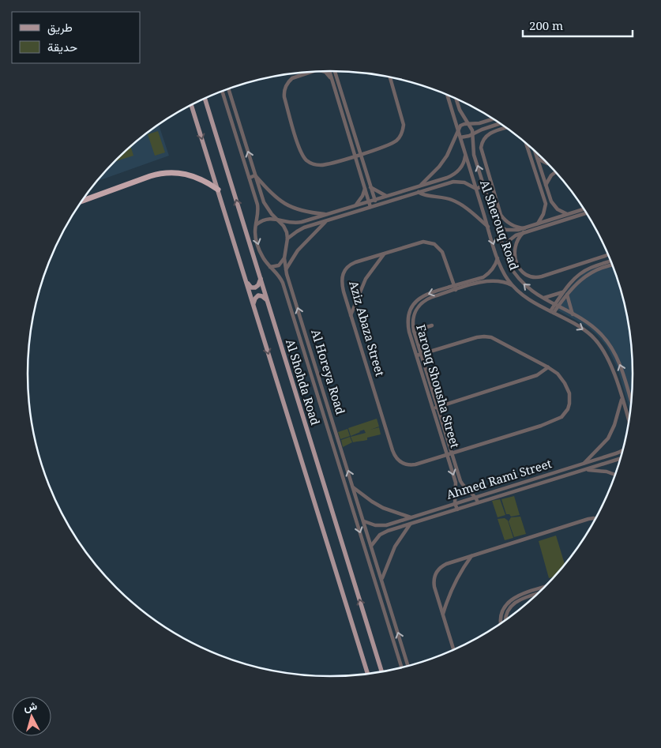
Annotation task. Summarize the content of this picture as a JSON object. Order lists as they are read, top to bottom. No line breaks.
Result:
{"streets":{"main road":["Al Shohda Road"],"street":["Al Sherouq Road","Aziz Abaza Street","Al Horeya Road","Farouq Shousha Street","Ahmed Rami Street"]},"crossings":[["Al Sherouq Road","Farouq Shousha Street"],["Aziz Abaza Street","Farouq Shousha Street"],["Al Horeya Road","Ahmed Rami Street"],["Farouq Shousha Street","Ahmed Rami Street"]],"legend":["طريق","حديقة"],"scale_bar":"200 m","north":"top"}
